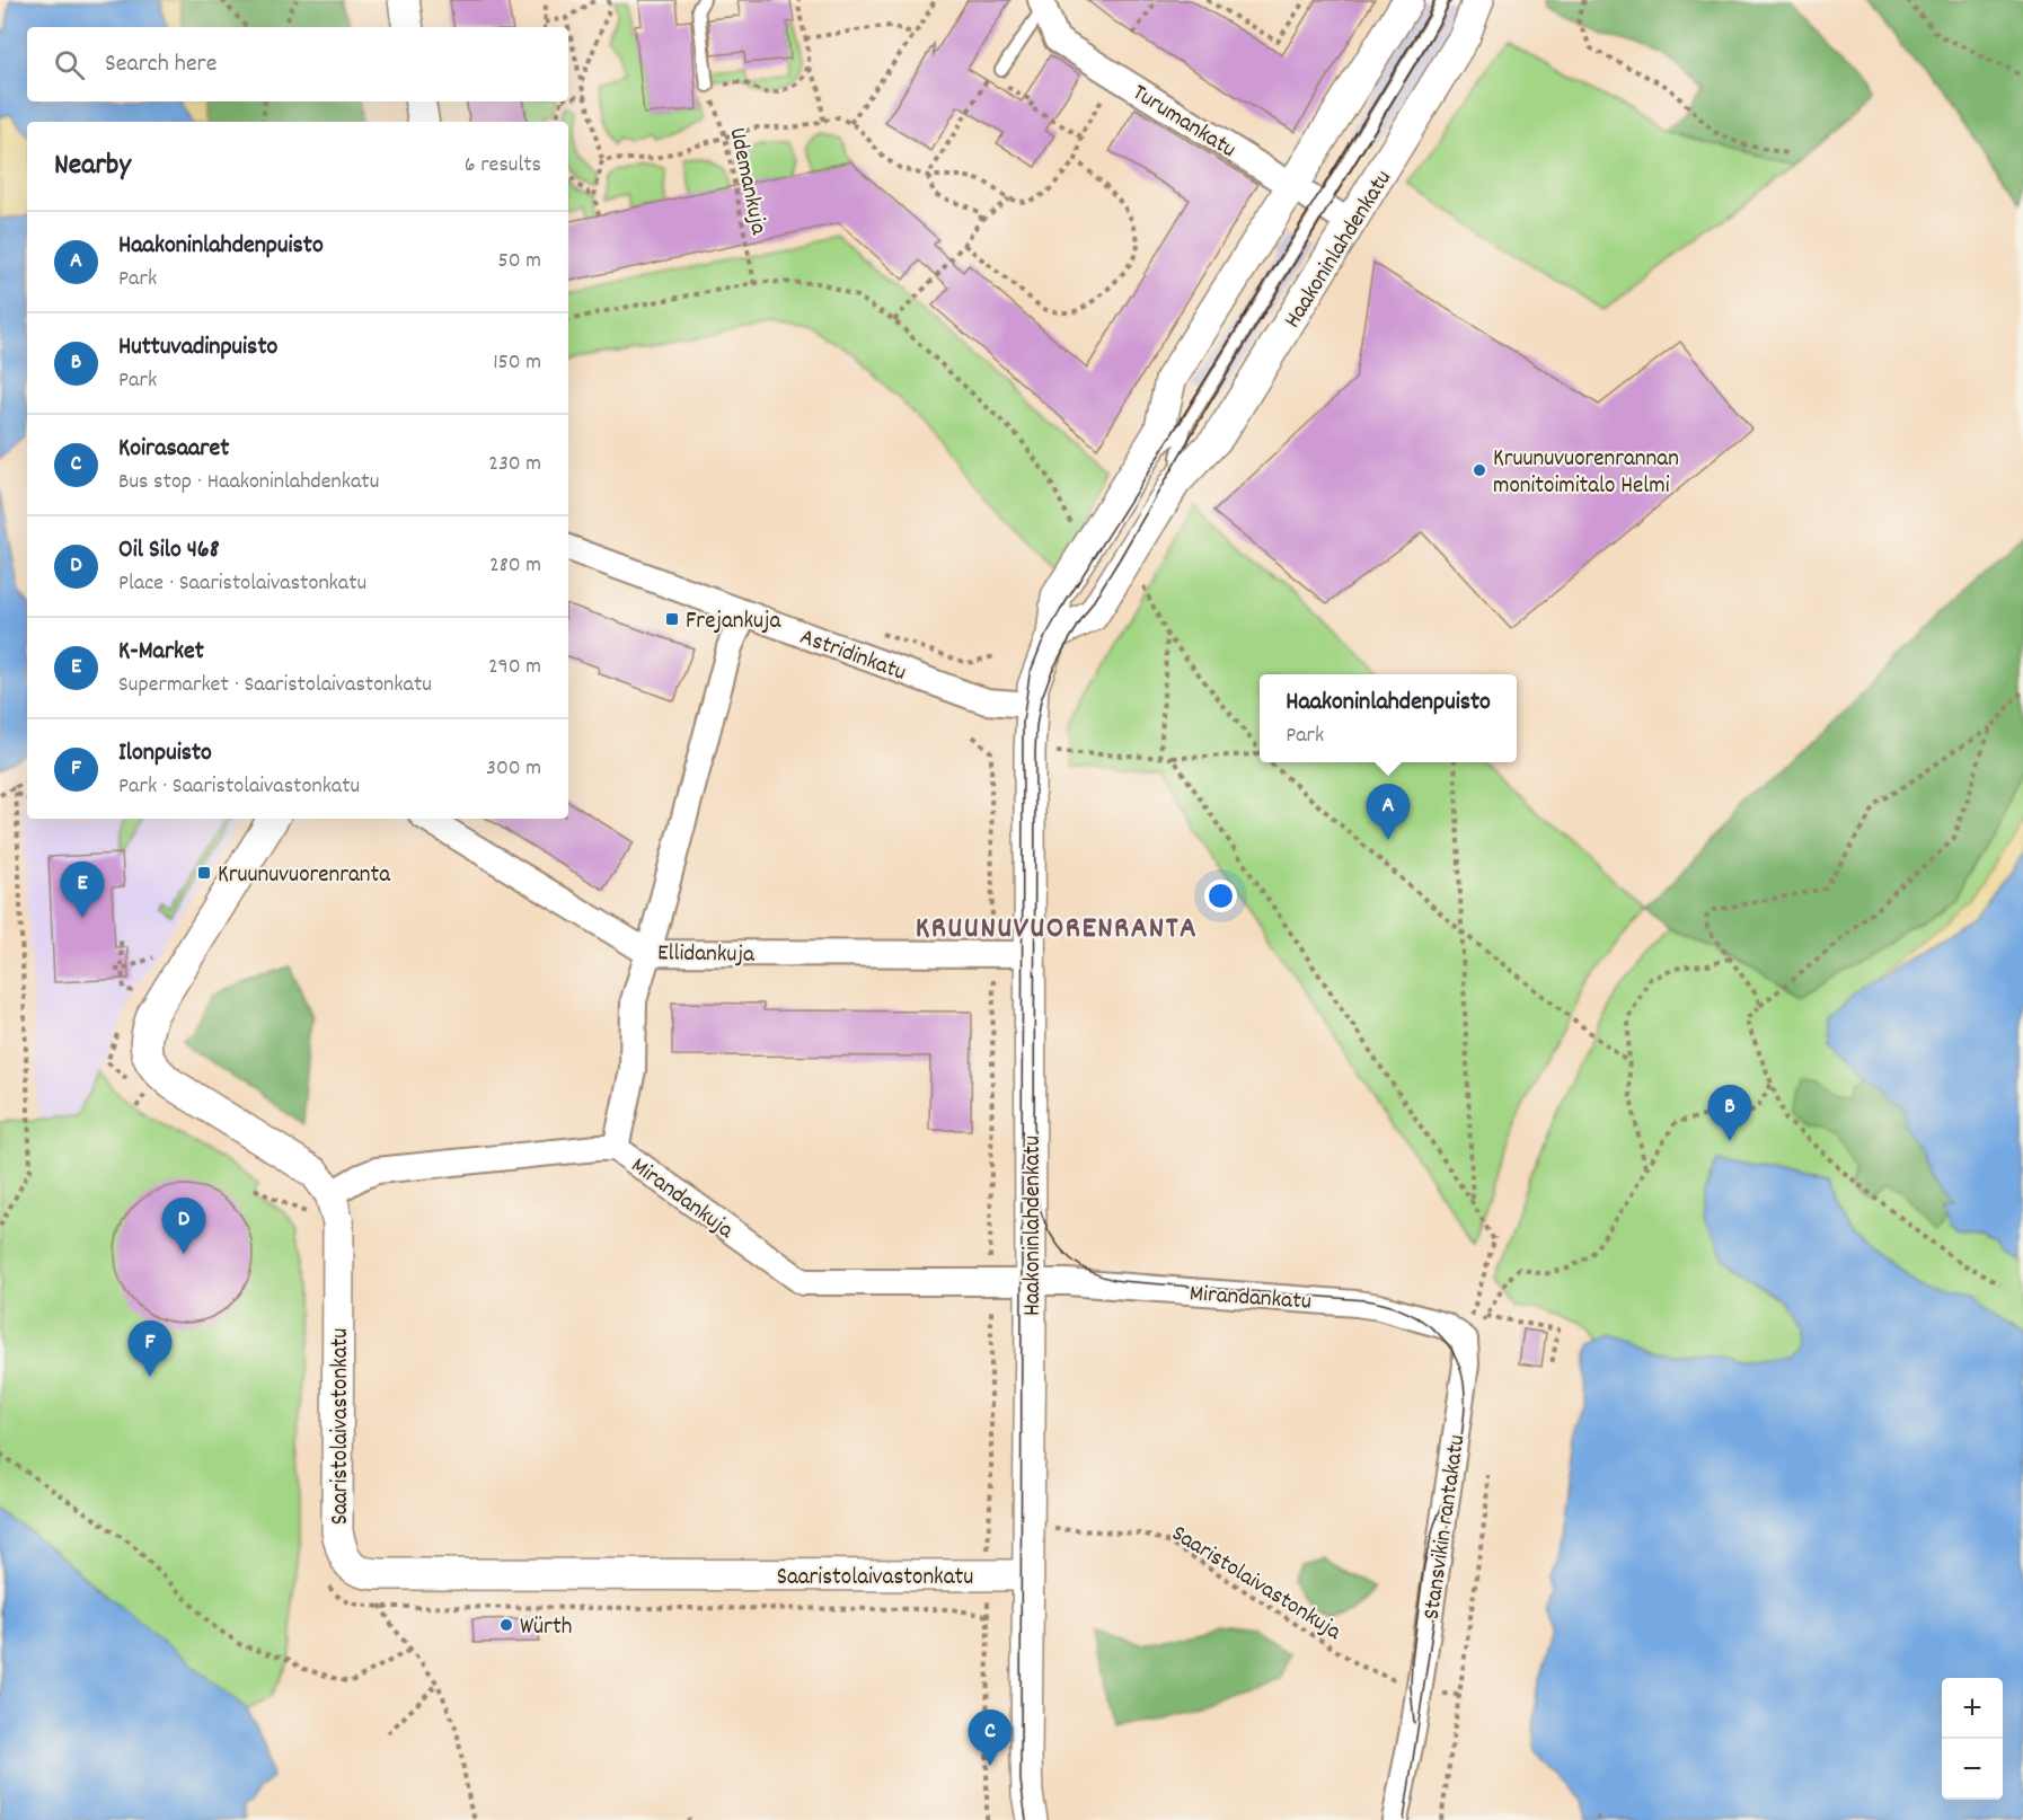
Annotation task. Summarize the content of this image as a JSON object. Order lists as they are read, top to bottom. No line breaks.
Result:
{"streets":{"street":["Turumankatu","Haakoninlahdenkatu","Astridinkatu","Ellidankuja","Mirandankuja","Mirandankatu","Saaristolaivastonkatu","Stansvikin rantakatu"],"path":["Udemankuja","Saaristolaivastonkuja"]},"crossings":[["Turumankatu","Haakoninlahdenkatu"],["Haakoninlahdenkatu","Astridinkatu"],["Haakoninlahdenkatu","Ellidankuja"],["Haakoninlahdenkatu","Mirandankuja"],["Haakoninlahdenkatu","Mirandankatu"],["Haakoninlahdenkatu","Saaristolaivastonkatu"],["Haakoninlahdenkatu","Saaristolaivastonkuja"],["Mirandankuja","Mirandankatu"],["Mirandankuja","Saaristolaivastonkatu"],["Mirandankatu","Stansvikin rantakatu"],["Stansvikin rantakatu","Saaristolaivastonkuja"]],"districts":["KRUUNUVUORENRANTA"],"places":{"other":["Kruunuvuorenrannan monitoimitalo Helmi","Würth"],"transit":["Frejankuja","Kruunuvuorenranta"]},"page":{"search":"Search here","heading":["Nearby","6 results"],"list":[{"mark":"A","name":"Haakoninlahdenpuisto","note":"Park","value":"50 m"},{"mark":"B","name":"Huttuvadinpuisto","note":"Park","value":"150 m"},{"mark":"C","name":"Koirasaaret","note":"Bus stop · Haakoninlahdenkatu","value":"230 m"},{"mark":"D","name":"Oil Silo 468","note":"Place · Saaristolaivastonkatu","value":"280 m"},{"mark":"E","name":"K-Market","note":"Supermarket · Saaristolaivastonkatu","value":"290 m"},{"mark":"F","name":"Ilonpuisto","note":"Park · Saaristolaivastonkatu","value":"300 m"}],"popup":["Haakoninlahdenpuisto","Park"],"pins":["A","E","B","D","F","C"],"map_buttons":["+","−"]}}
